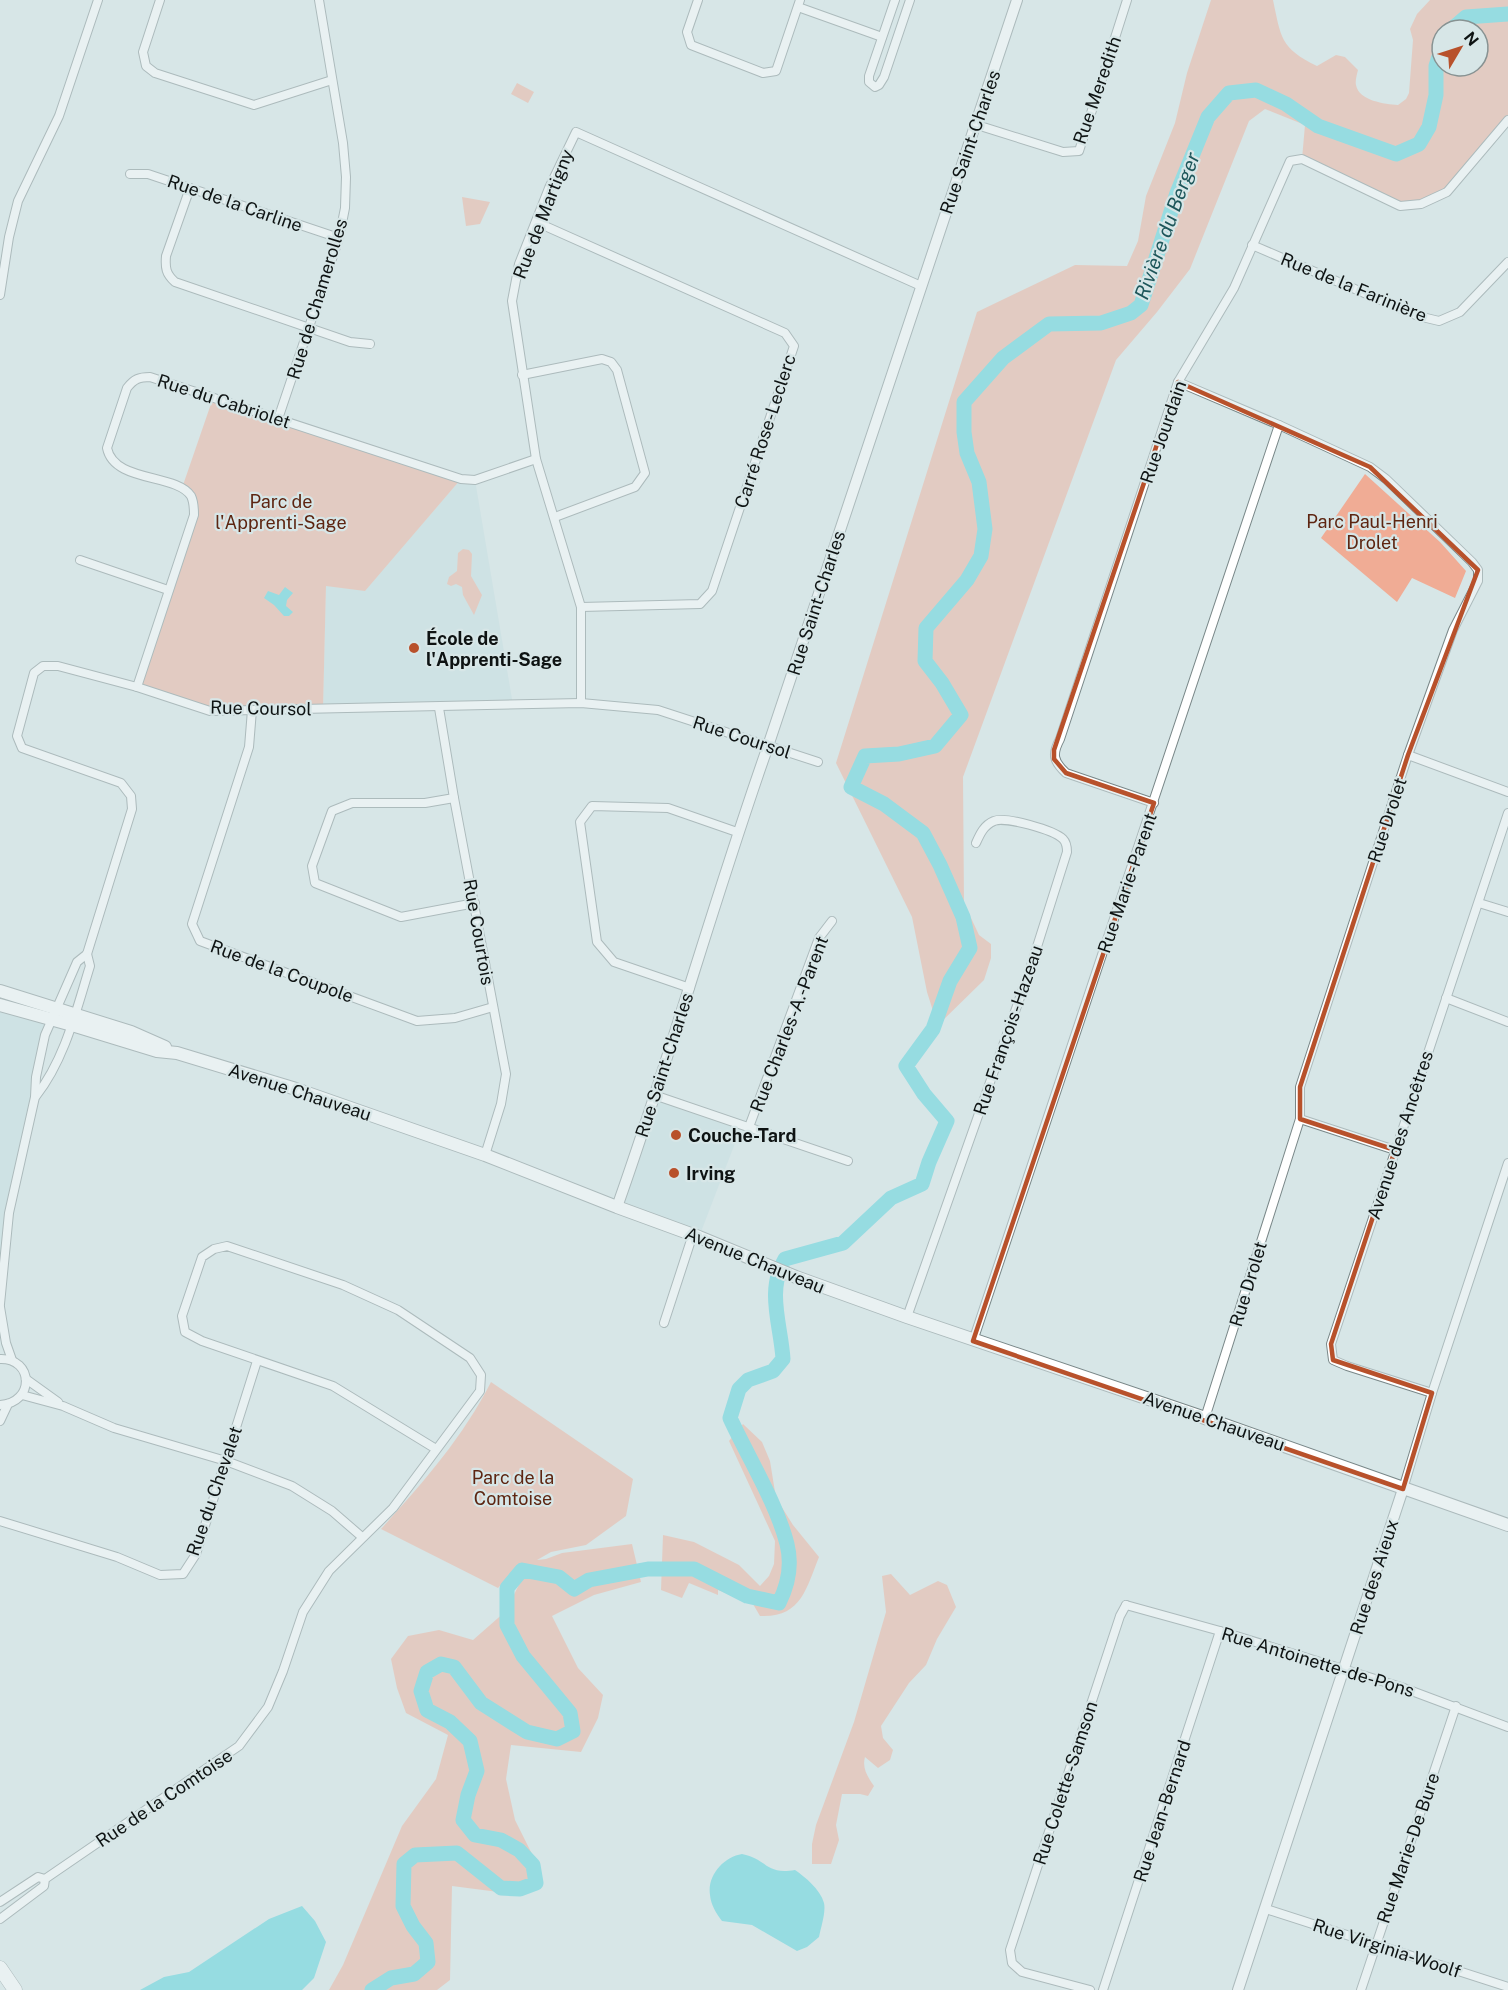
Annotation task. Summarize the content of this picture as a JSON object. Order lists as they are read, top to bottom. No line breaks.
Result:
{"streets":{"main road":["Avenue Chauveau"],"street":["Rue Meredith","Rue Saint-Charles","Rue de la Carline","Rue de Martigny","Rue de la Farinière","Rue de Chamerolles","Rue du Cabriolet","Carré Rose-Leclerc","Rue Jourdain","Rue Coursol","Rue Drolet","Rue Marie-Parent","Rue Courtois","Rue de la Coupole","Rue Charles-A.-Parent","Rue François-Hazeau","Avenue des Ancêtres","Rue du Chevalet","Rue des Aïeux","Rue Antoinette-de-Pons","Rue Colette-Samson","Rue de la Comtoise","Rue Jean-Bernard","Rue Marie-De Bure","Rue Virginia-Woolf"]},"crossings":[["Rue Meredith","Rue Saint-Charles"],["Rue Saint-Charles","Rue de Martigny"],["Rue Saint-Charles","Rue Coursol"],["Rue Saint-Charles","Rue Charles-A.-Parent"],["Rue Saint-Charles","Avenue Chauveau"],["Rue de la Carline","Rue de Chamerolles"],["Rue de Martigny","Rue du Cabriolet"],["Rue de Martigny","Carré Rose-Leclerc"],["Rue de Martigny","Rue Coursol"],["Rue de la Farinière","Rue Jourdain"],["Rue de Chamerolles","Rue du Cabriolet"],["Rue du Cabriolet","Rue Coursol"],["Rue Jourdain","Rue Drolet"],["Rue Jourdain","Rue Marie-Parent"],["Rue Coursol","Rue Courtois"],["Rue Coursol","Rue de la Coupole"],["Rue Coursol","Avenue Chauveau"],["Rue Drolet","Rue Marie-Parent"],["Rue Drolet","Avenue Chauveau"],["Rue Marie-Parent","Avenue Chauveau"],["Rue Courtois","Rue de la Coupole"],["Rue Courtois","Avenue Chauveau"],["Rue François-Hazeau","Avenue Chauveau"],["Avenue Chauveau","Rue des Aïeux"],["Avenue des Ancêtres","Rue des Aïeux"],["Rue du Chevalet","Rue de la Comtoise"],["Rue des Aïeux","Rue Antoinette-de-Pons"],["Rue des Aïeux","Rue Virginia-Woolf"],["Rue Antoinette-de-Pons","Rue Colette-Samson"],["Rue Antoinette-de-Pons","Rue Jean-Bernard"],["Rue Antoinette-de-Pons","Rue Marie-De Bure"],["Rue Marie-De Bure","Rue Virginia-Woolf"]],"water":["Rivière du Berger"],"parks":["Parc de l'Apprenti-Sage","Parc Paul-Henri Drolet","Parc de la Comtoise"],"places":["École de l'Apprenti-Sage","Couche-Tard","Irving"],"north":"top right"}
